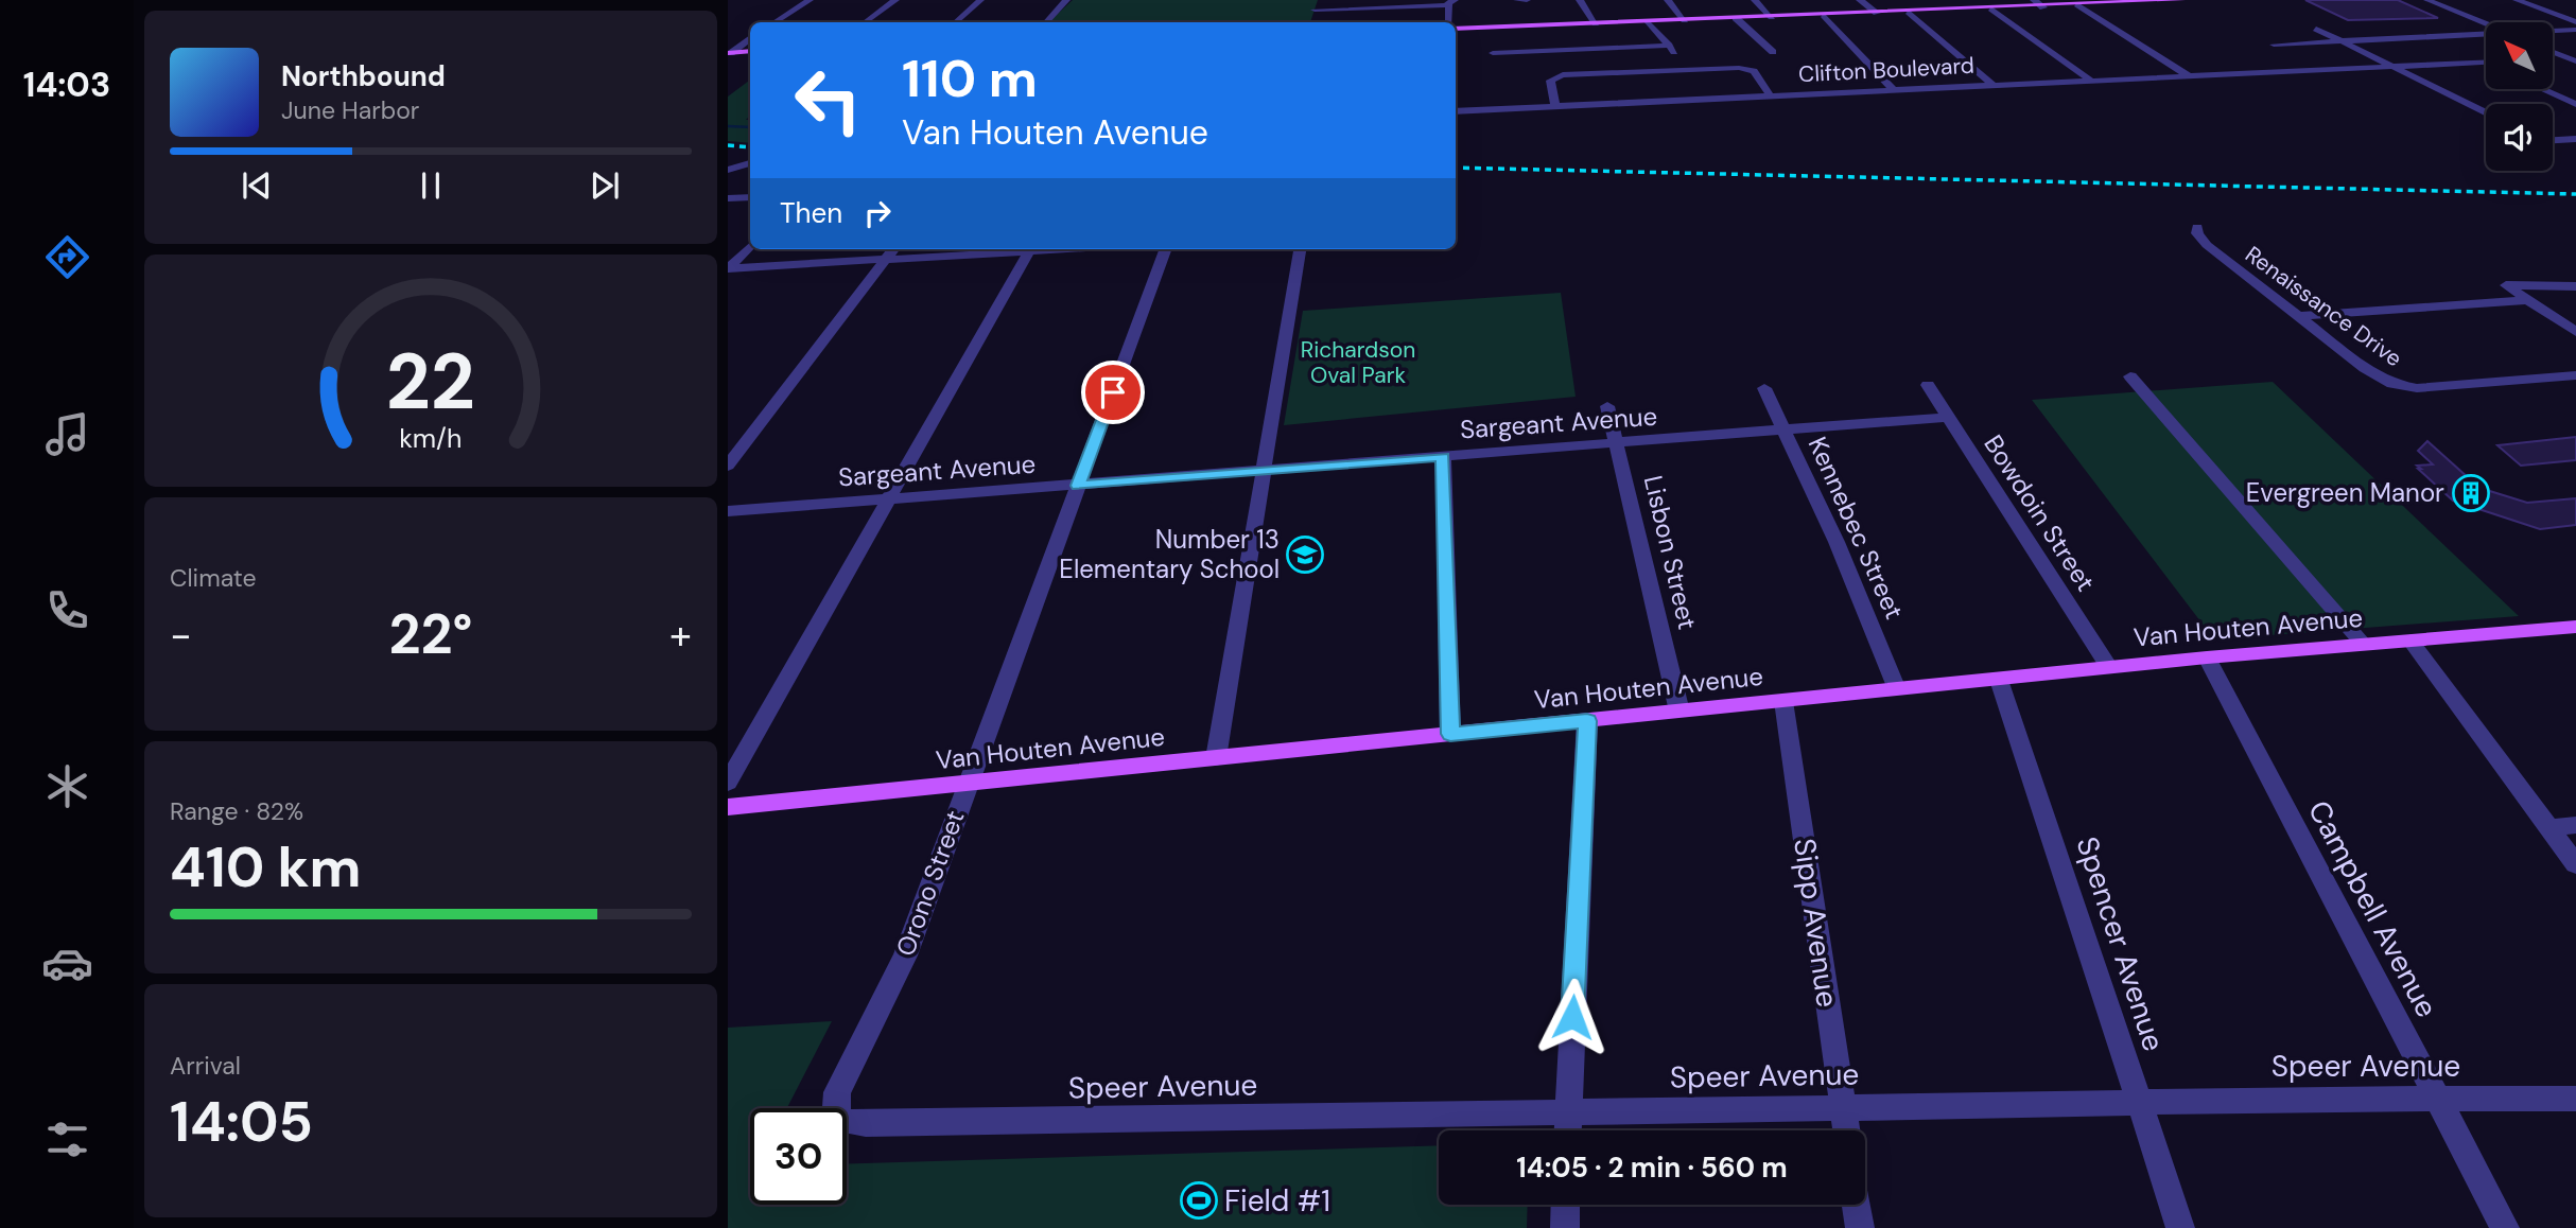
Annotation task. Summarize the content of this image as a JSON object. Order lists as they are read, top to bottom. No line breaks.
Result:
{"streets":{"main road":["Van Houten Avenue"],"street":["Clifton Boulevard","Renaissance Drive","Sargeant Avenue","Bowdoin Street","Kennebec Street","Lisbon Street","Orono Street","Campbell Avenue","Sipp Avenue","Spencer Avenue","Speer Avenue"]},"crossings":[["Sargeant Avenue","Bowdoin Street"],["Sargeant Avenue","Kennebec Street"],["Sargeant Avenue","Lisbon Street"],["Sargeant Avenue","Orono Street"],["Bowdoin Street","Van Houten Avenue"],["Kennebec Street","Van Houten Avenue"],["Lisbon Street","Van Houten Avenue"],["Van Houten Avenue","Orono Street"],["Van Houten Avenue","Campbell Avenue"],["Van Houten Avenue","Sipp Avenue"],["Van Houten Avenue","Spencer Avenue"],["Orono Street","Speer Avenue"],["Campbell Avenue","Speer Avenue"],["Sipp Avenue","Speer Avenue"],["Spencer Avenue","Speer Avenue"]],"parks":["Richardson Oval Park"],"places":{"building":["Evergreen Manor"],"school or university":["Number 13 Elementary School"],"sports":["Field #1"]},"north":"top left","page":{"tabs":"14:03","turn":["110 m","Van Houten Avenue"],"song":["Northbound","June Harbor"],"then":"Then","tile":["Climate",["Range · 82%","410 km"],["Arrival","14:05"]],"heat":["−","22°","+"],"limit":"30","trip":"14:05 · 2 min · 560 m","gauge":["22","km/h"]}}
